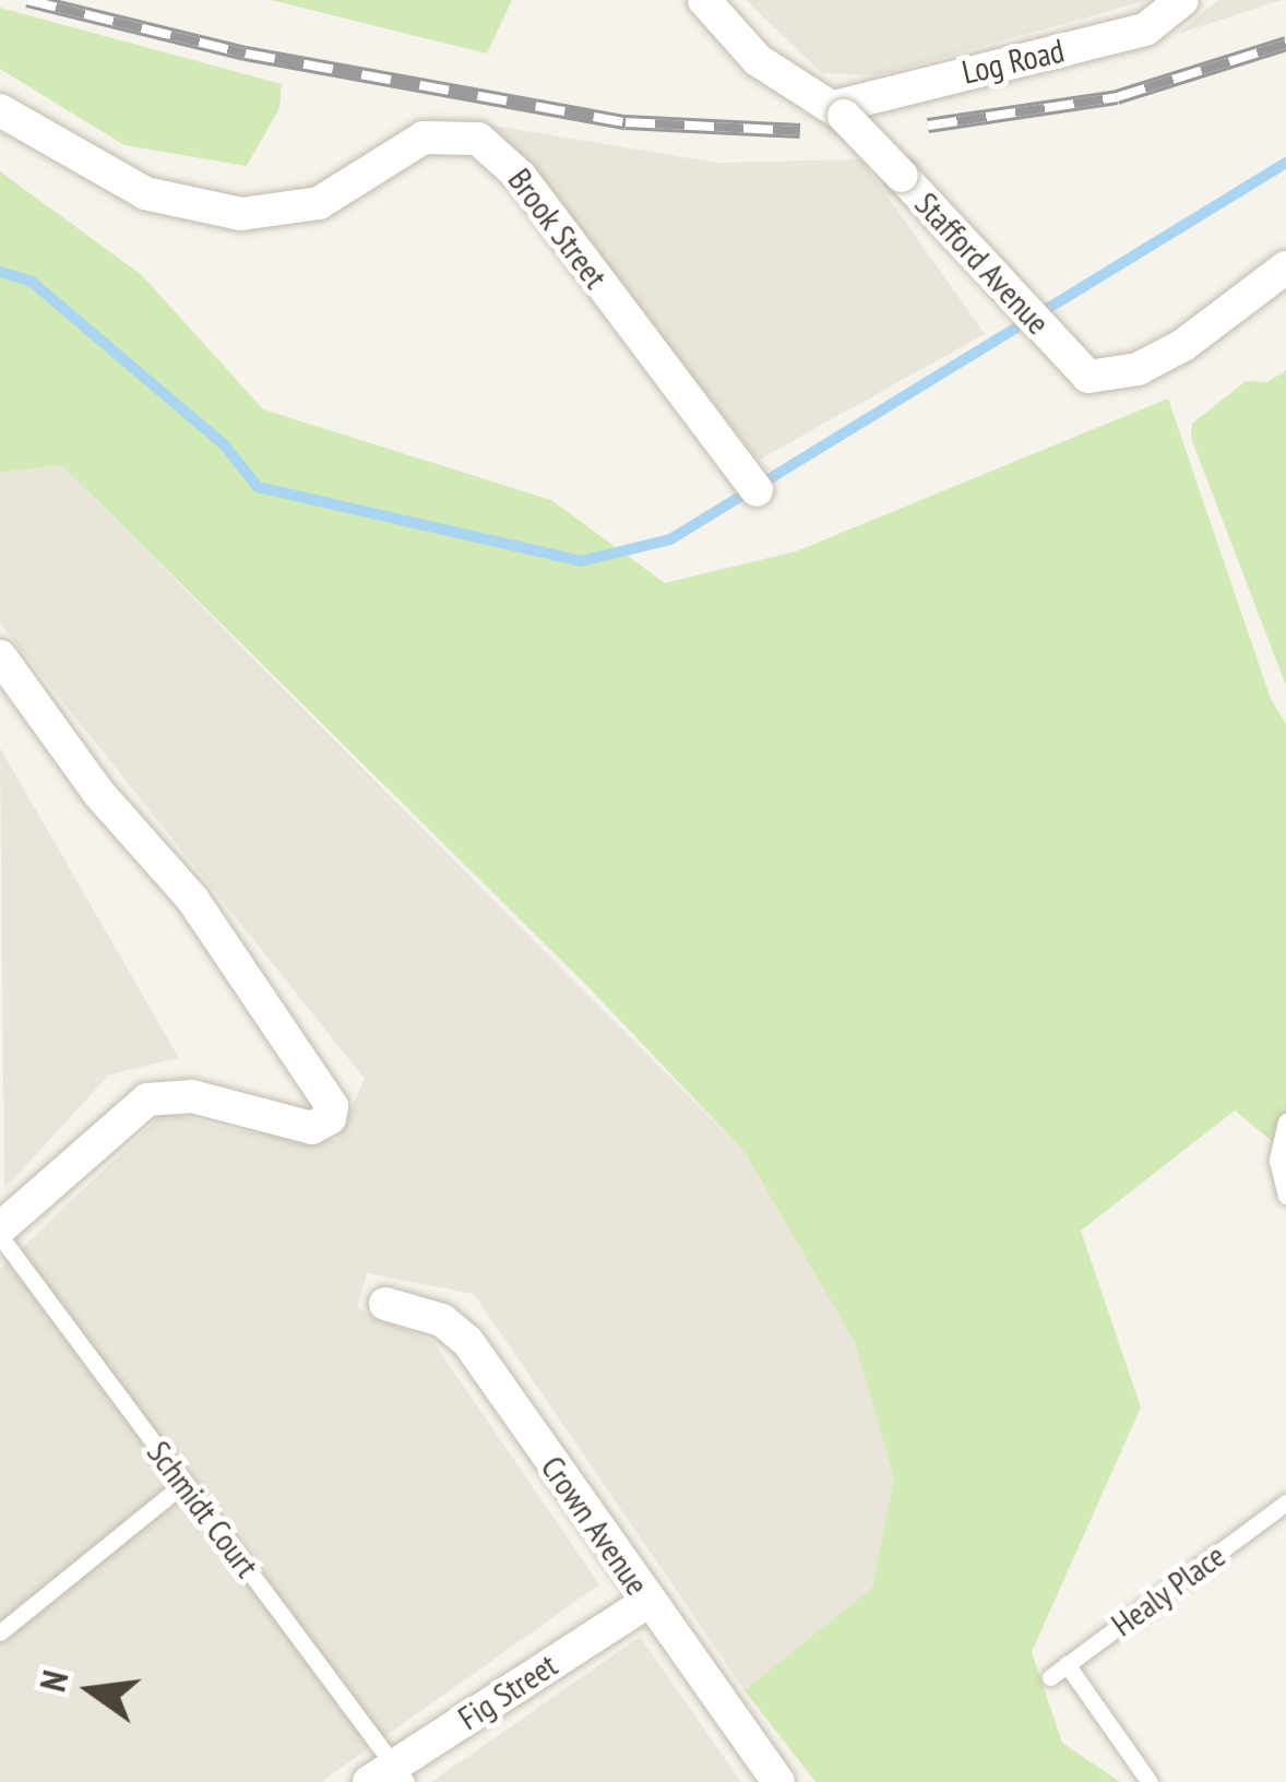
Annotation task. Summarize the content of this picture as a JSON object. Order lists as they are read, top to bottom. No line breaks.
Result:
{"streets":{"street":["Log Road","Brook Street","Stafford Avenue","Crown Avenue","Fig Street"],"lane":["Schmidt Court","Healy Place"]},"crossings":[["Log Road","Stafford Avenue"],["Schmidt Court","Fig Street"],["Crown Avenue","Fig Street"]],"north":"left"}
